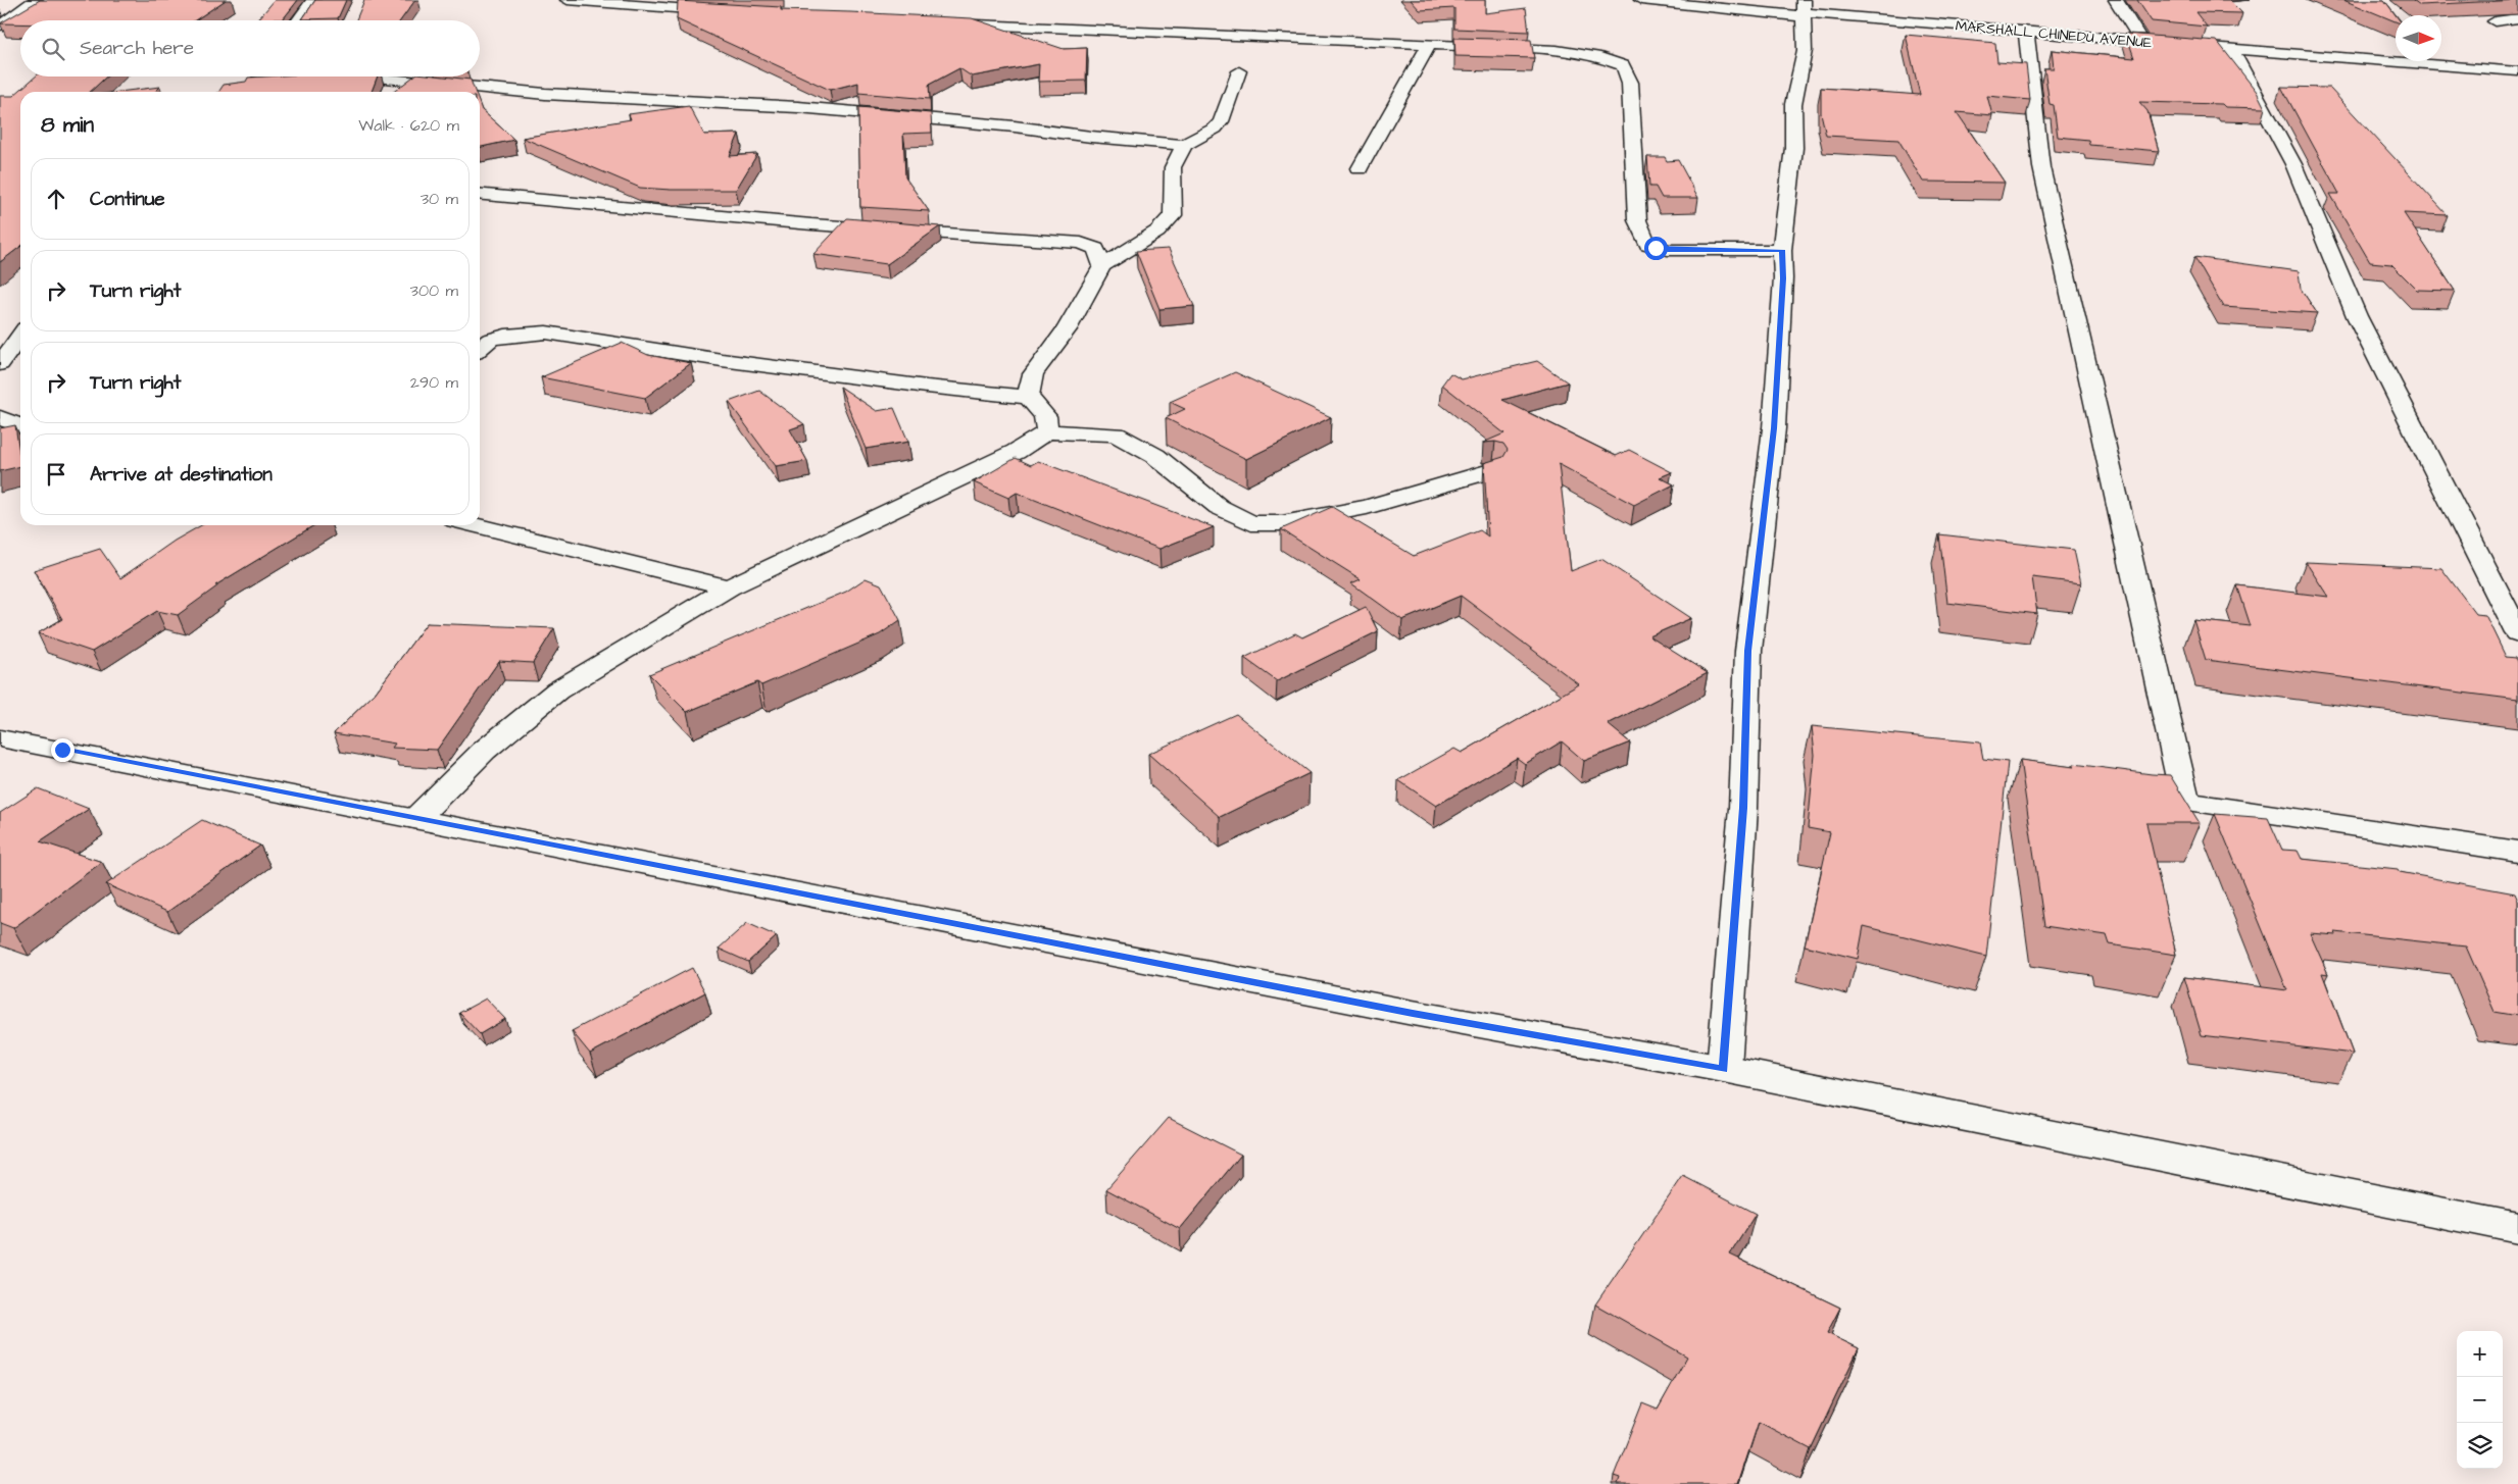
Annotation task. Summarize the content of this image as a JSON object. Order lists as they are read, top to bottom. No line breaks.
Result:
{"streets":{"street":["MARSHALL CHINEDU AVENUE"]},"north":"right","page":{"search":"Search here","heading":["8 min","Walk · 620 m"],"list":[["Continue","30 m"],["Turn right","300 m"],["Turn right","290 m"],"Arrive at destination"],"map_buttons":["+","−"]}}
